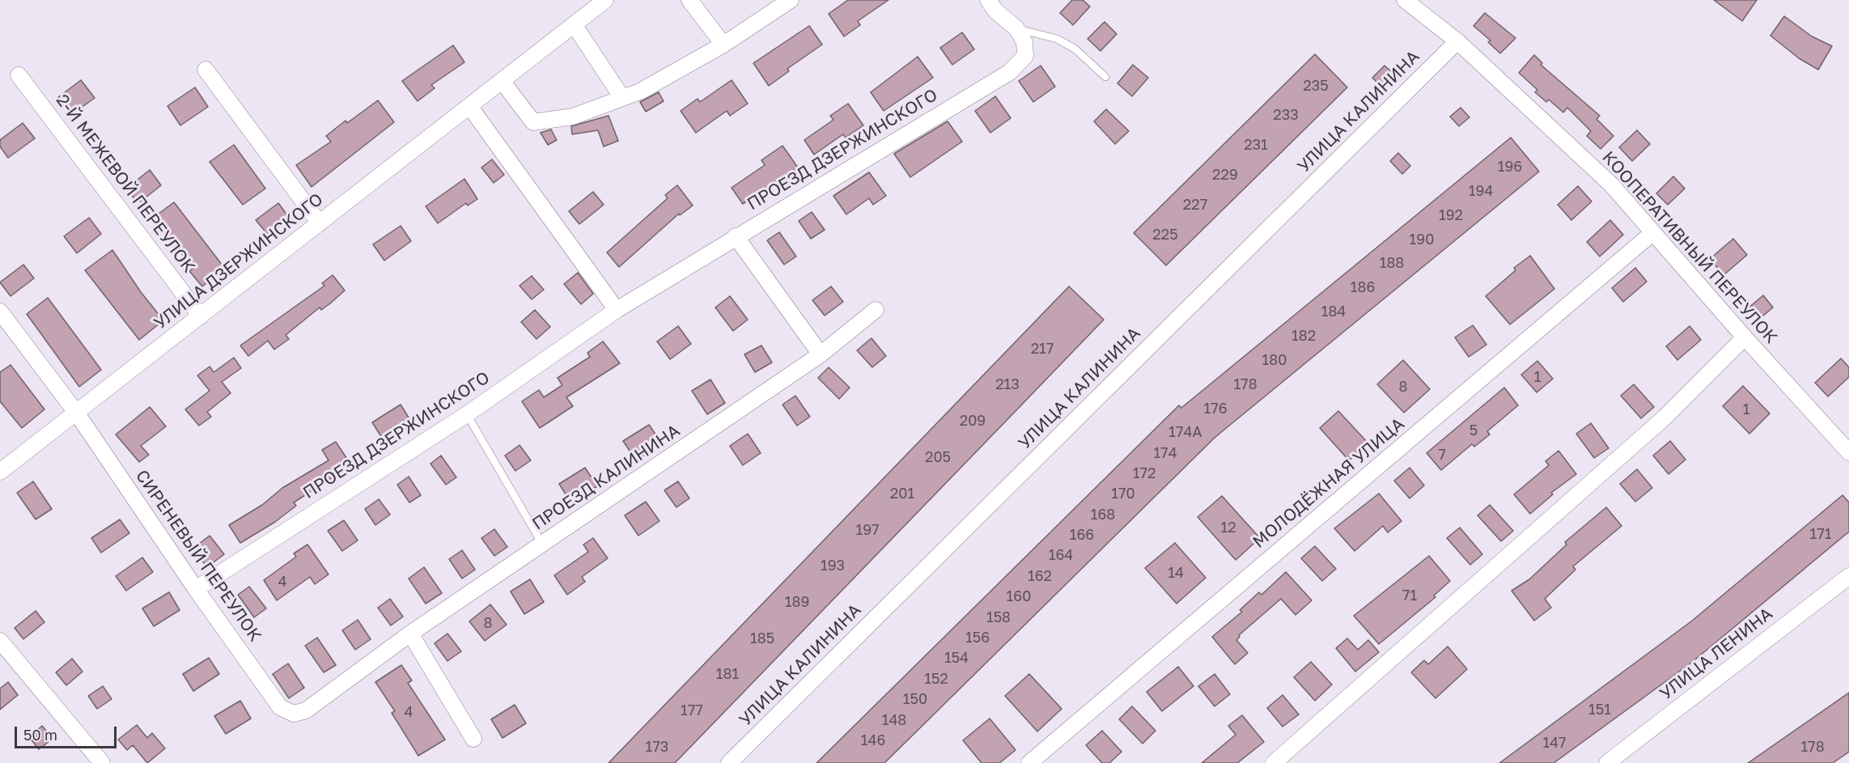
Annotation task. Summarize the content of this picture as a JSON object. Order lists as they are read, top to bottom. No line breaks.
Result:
{"streets":{"street":["УЛИЦА КАЛИНИНА","ПРОЕЗД ДЗЕРЖИНСКОГО","2-Й МЕЖЕВОЙ ПЕРЕУЛОК","КООПЕРАТИВНЫЙ ПЕРЕУЛОК","УЛИЦА ДЗЕРЖИНСКОГО","ПРОЕЗД КАЛИНИНА","МОЛОДЁЖНАЯ УЛИЦА","СИРЕНЕВЫЙ ПЕРЕУЛОК","УЛИЦА ЛЕНИНА"]},"crossings":[["УЛИЦА КАЛИНИНА","КООПЕРАТИВНЫЙ ПЕРЕУЛОК"],["ПРОЕЗД ДЗЕРЖИНСКОГО","СИРЕНЕВЫЙ ПЕРЕУЛОК"],["2-Й МЕЖЕВОЙ ПЕРЕУЛОК","УЛИЦА ДЗЕРЖИНСКОГО"],["КООПЕРАТИВНЫЙ ПЕРЕУЛОК","МОЛОДЁЖНАЯ УЛИЦА"],["УЛИЦА ДЗЕРЖИНСКОГО","СИРЕНЕВЫЙ ПЕРЕУЛОК"],["ПРОЕЗД КАЛИНИНА","СИРЕНЕВЫЙ ПЕРЕУЛОК"]],"house_numbers":["235","233","231","196","229","194","227","192","225","190","188","186","184","182","217","180","1","213","178","8","176","1","209","5","174А","174","7","205","172","201","170","168","12","197","171","166","164","193","14","162","4","71","160","189","158","8","156","185","154","181","152","150","151","177","4","148","146","147","173","178"],"scale_bar":"50 m"}
